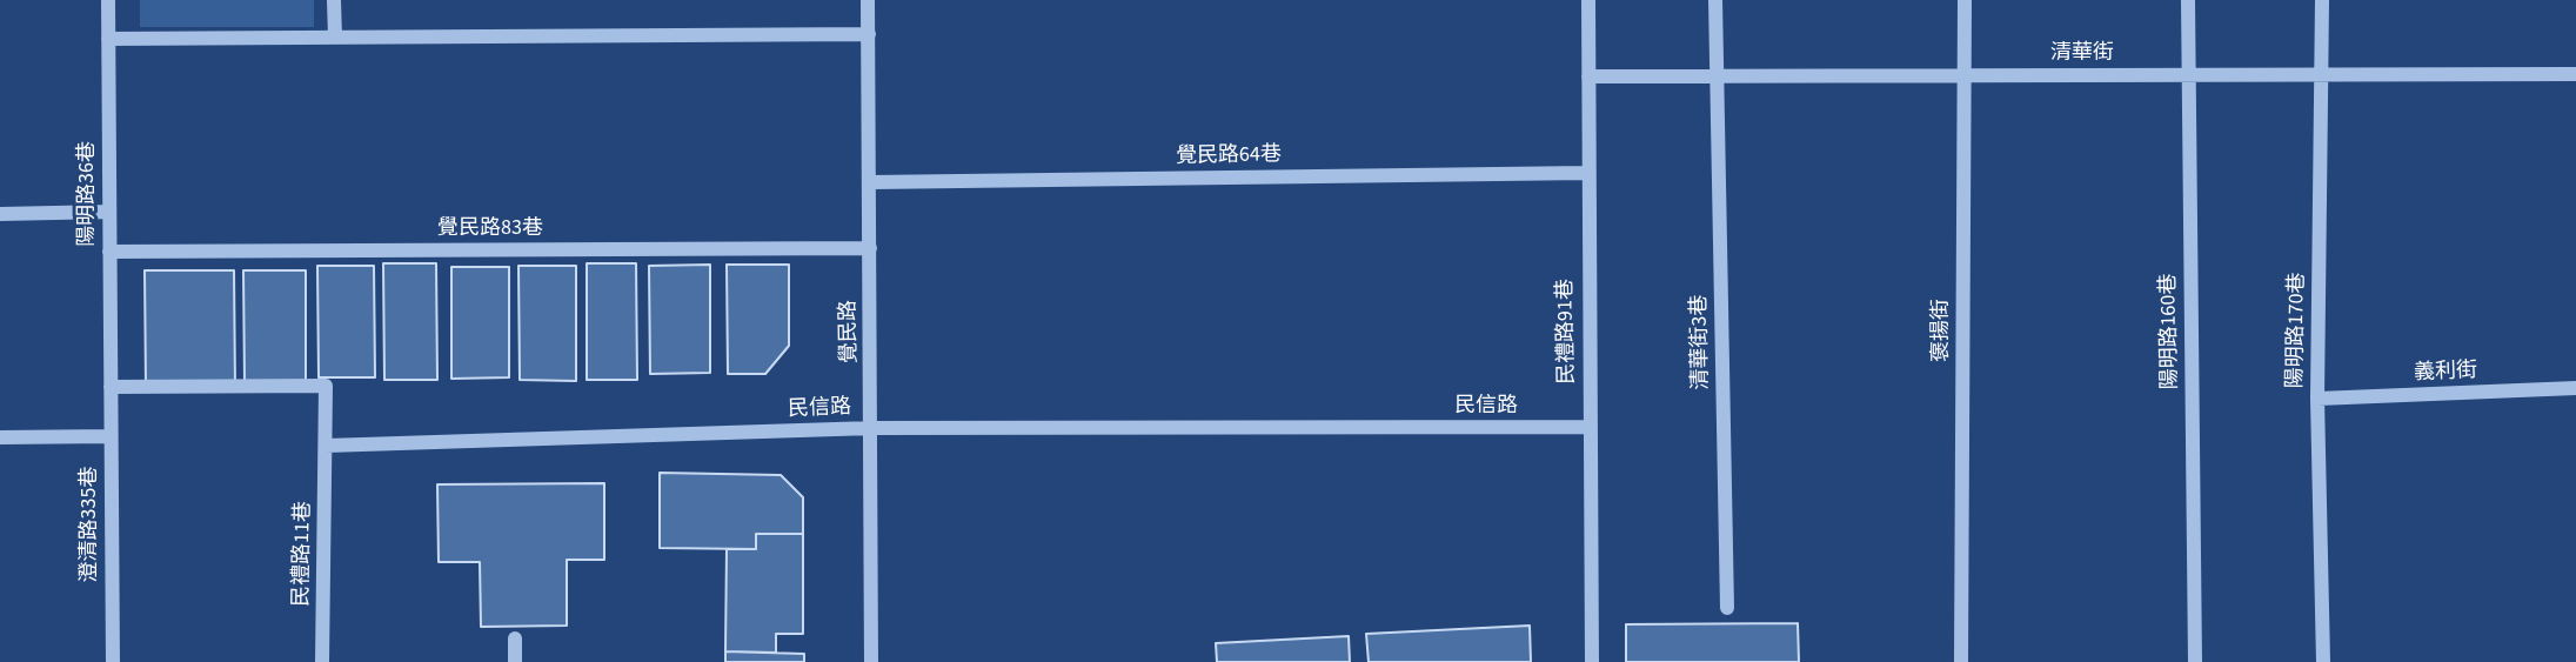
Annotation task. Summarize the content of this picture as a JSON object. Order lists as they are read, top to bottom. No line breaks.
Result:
{"streets":{"street":["清華街","覺民路64巷","陽明路36巷","覺民路83巷","褒揚街","陽明路170巷","覺民路","民禮路91巷","陽明路160巷","清華街3巷","義利街","民信路","澄清路335巷","民禮路11巷"]},"crossings":[["清華街","褒揚街"],["清華街","陽明路170巷"],["清華街","民禮路91巷"],["清華街","陽明路160巷"],["清華街","清華街3巷"],["覺民路64巷","覺民路"],["覺民路64巷","民禮路91巷"],["陽明路36巷","覺民路83巷"],["陽明路36巷","澄清路335巷"],["覺民路83巷","覺民路"],["陽明路170巷","義利街"],["覺民路","民信路"],["民禮路91巷","民信路"],["民信路","民禮路11巷"]]}
